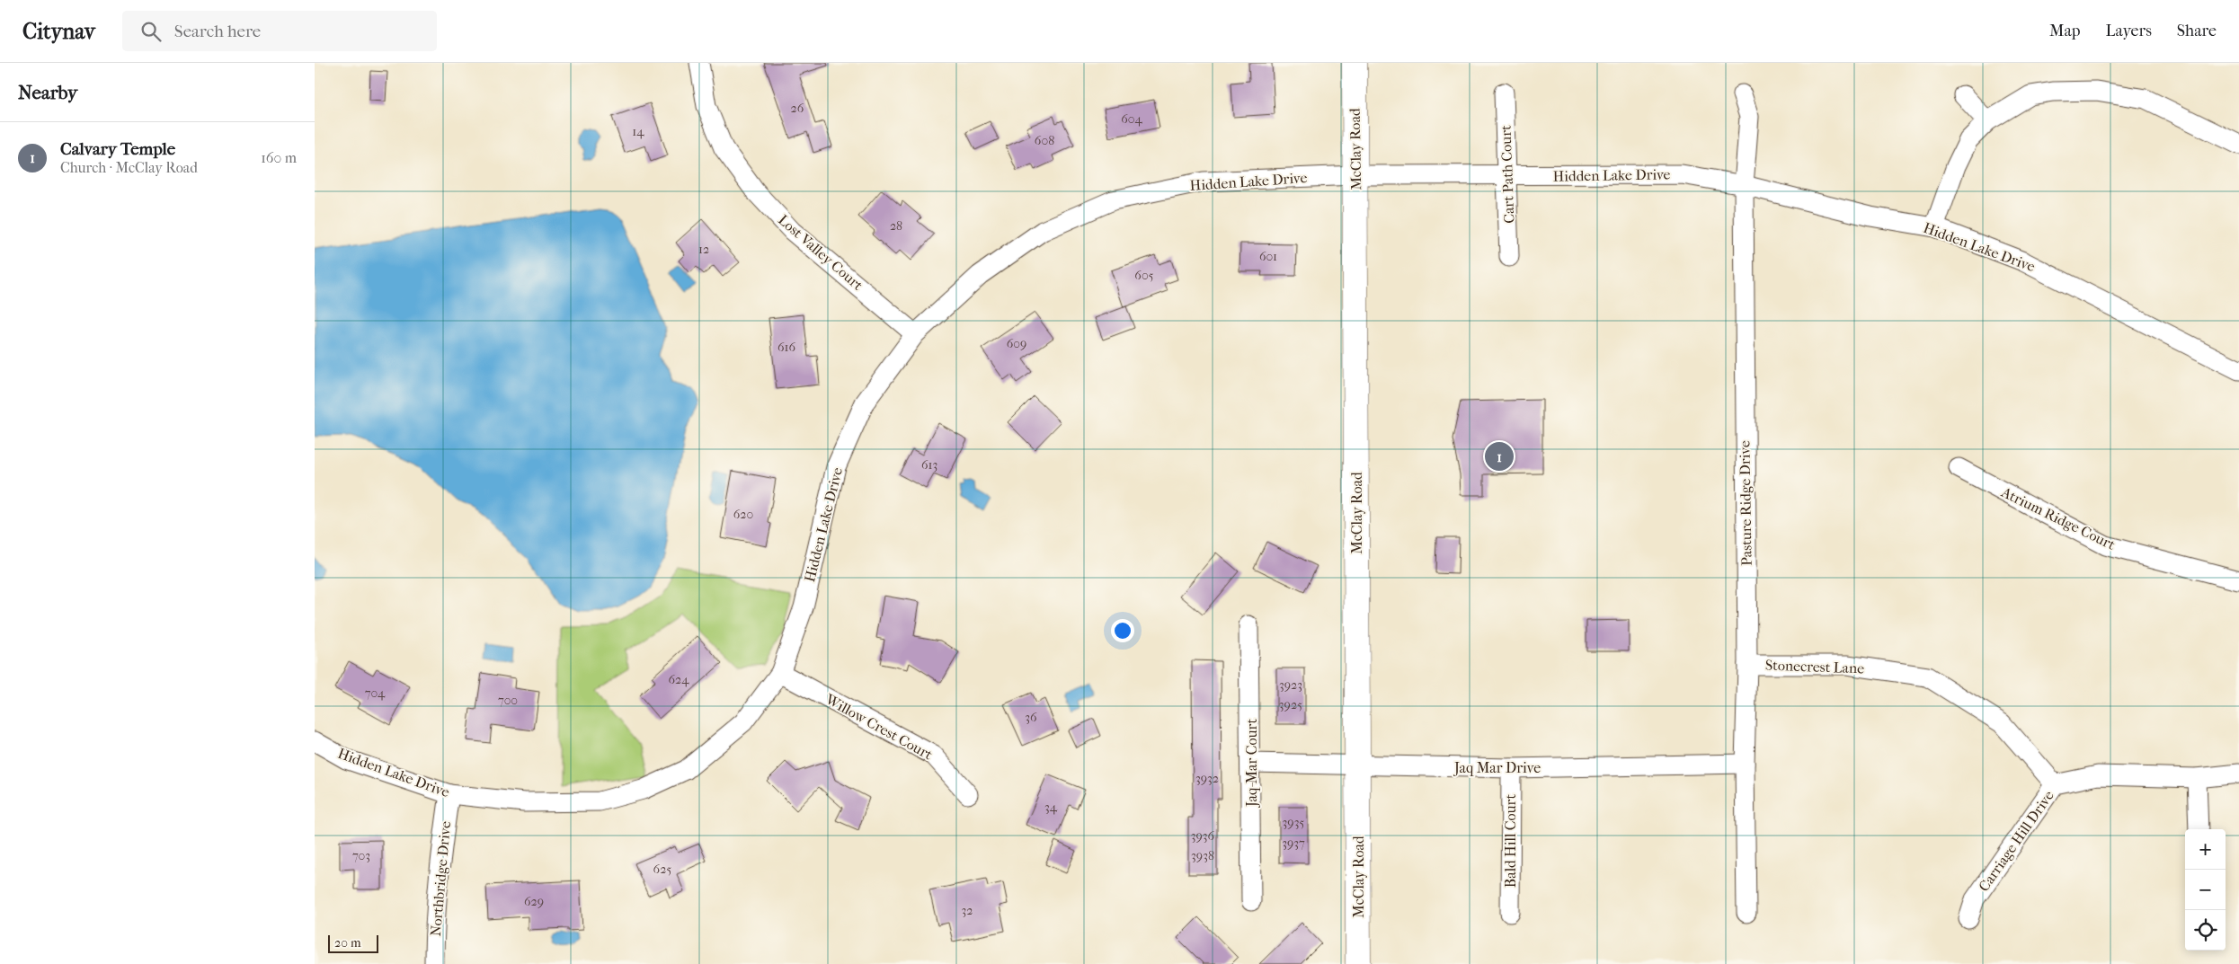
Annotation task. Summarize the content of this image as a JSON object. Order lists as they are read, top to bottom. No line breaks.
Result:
{"streets":{"main road":["McClay Road"],"street":["Cart Path Court","Hidden Lake Drive","Lost Valley Court","Pasture Ridge Drive","Atrium Ridge Court","Stonecrest Lane","Willow Crest Court","Jaq-Mar Court","Jaq Mar Drive","Bald Hill Court","Carriage Hill Drive","Northbridge Drive"]},"crossings":[["McClay Road","Hidden Lake Drive"],["McClay Road","Jaq Mar Drive"],["Cart Path Court","Hidden Lake Drive"],["Hidden Lake Drive","Lost Valley Court"],["Hidden Lake Drive","Pasture Ridge Drive"],["Hidden Lake Drive","Willow Crest Court"],["Hidden Lake Drive","Northbridge Drive"],["Pasture Ridge Drive","Stonecrest Lane"],["Pasture Ridge Drive","Jaq Mar Drive"],["Stonecrest Lane","Carriage Hill Drive"],["Jaq-Mar Court","Jaq Mar Drive"],["Jaq Mar Drive","Bald Hill Court"]],"house_numbers":["26","604","14","608","28","12","601","605","609","616","613","620","624","3923","704","700","3925","36","3932","34","3935","3936","3937","703","3938","625","629","32"],"scale_bar":"20 m","page":{"header":"Citynav","search":"Search here","nav":["Map","Layers","Share"],"heading":"Nearby","list":[{"mark":"1","name":"Calvary Temple","note":"Church · McClay Road","value":"160 m"}],"pins":"1","map_buttons":["+","−"],"scale":"20 m"}}
